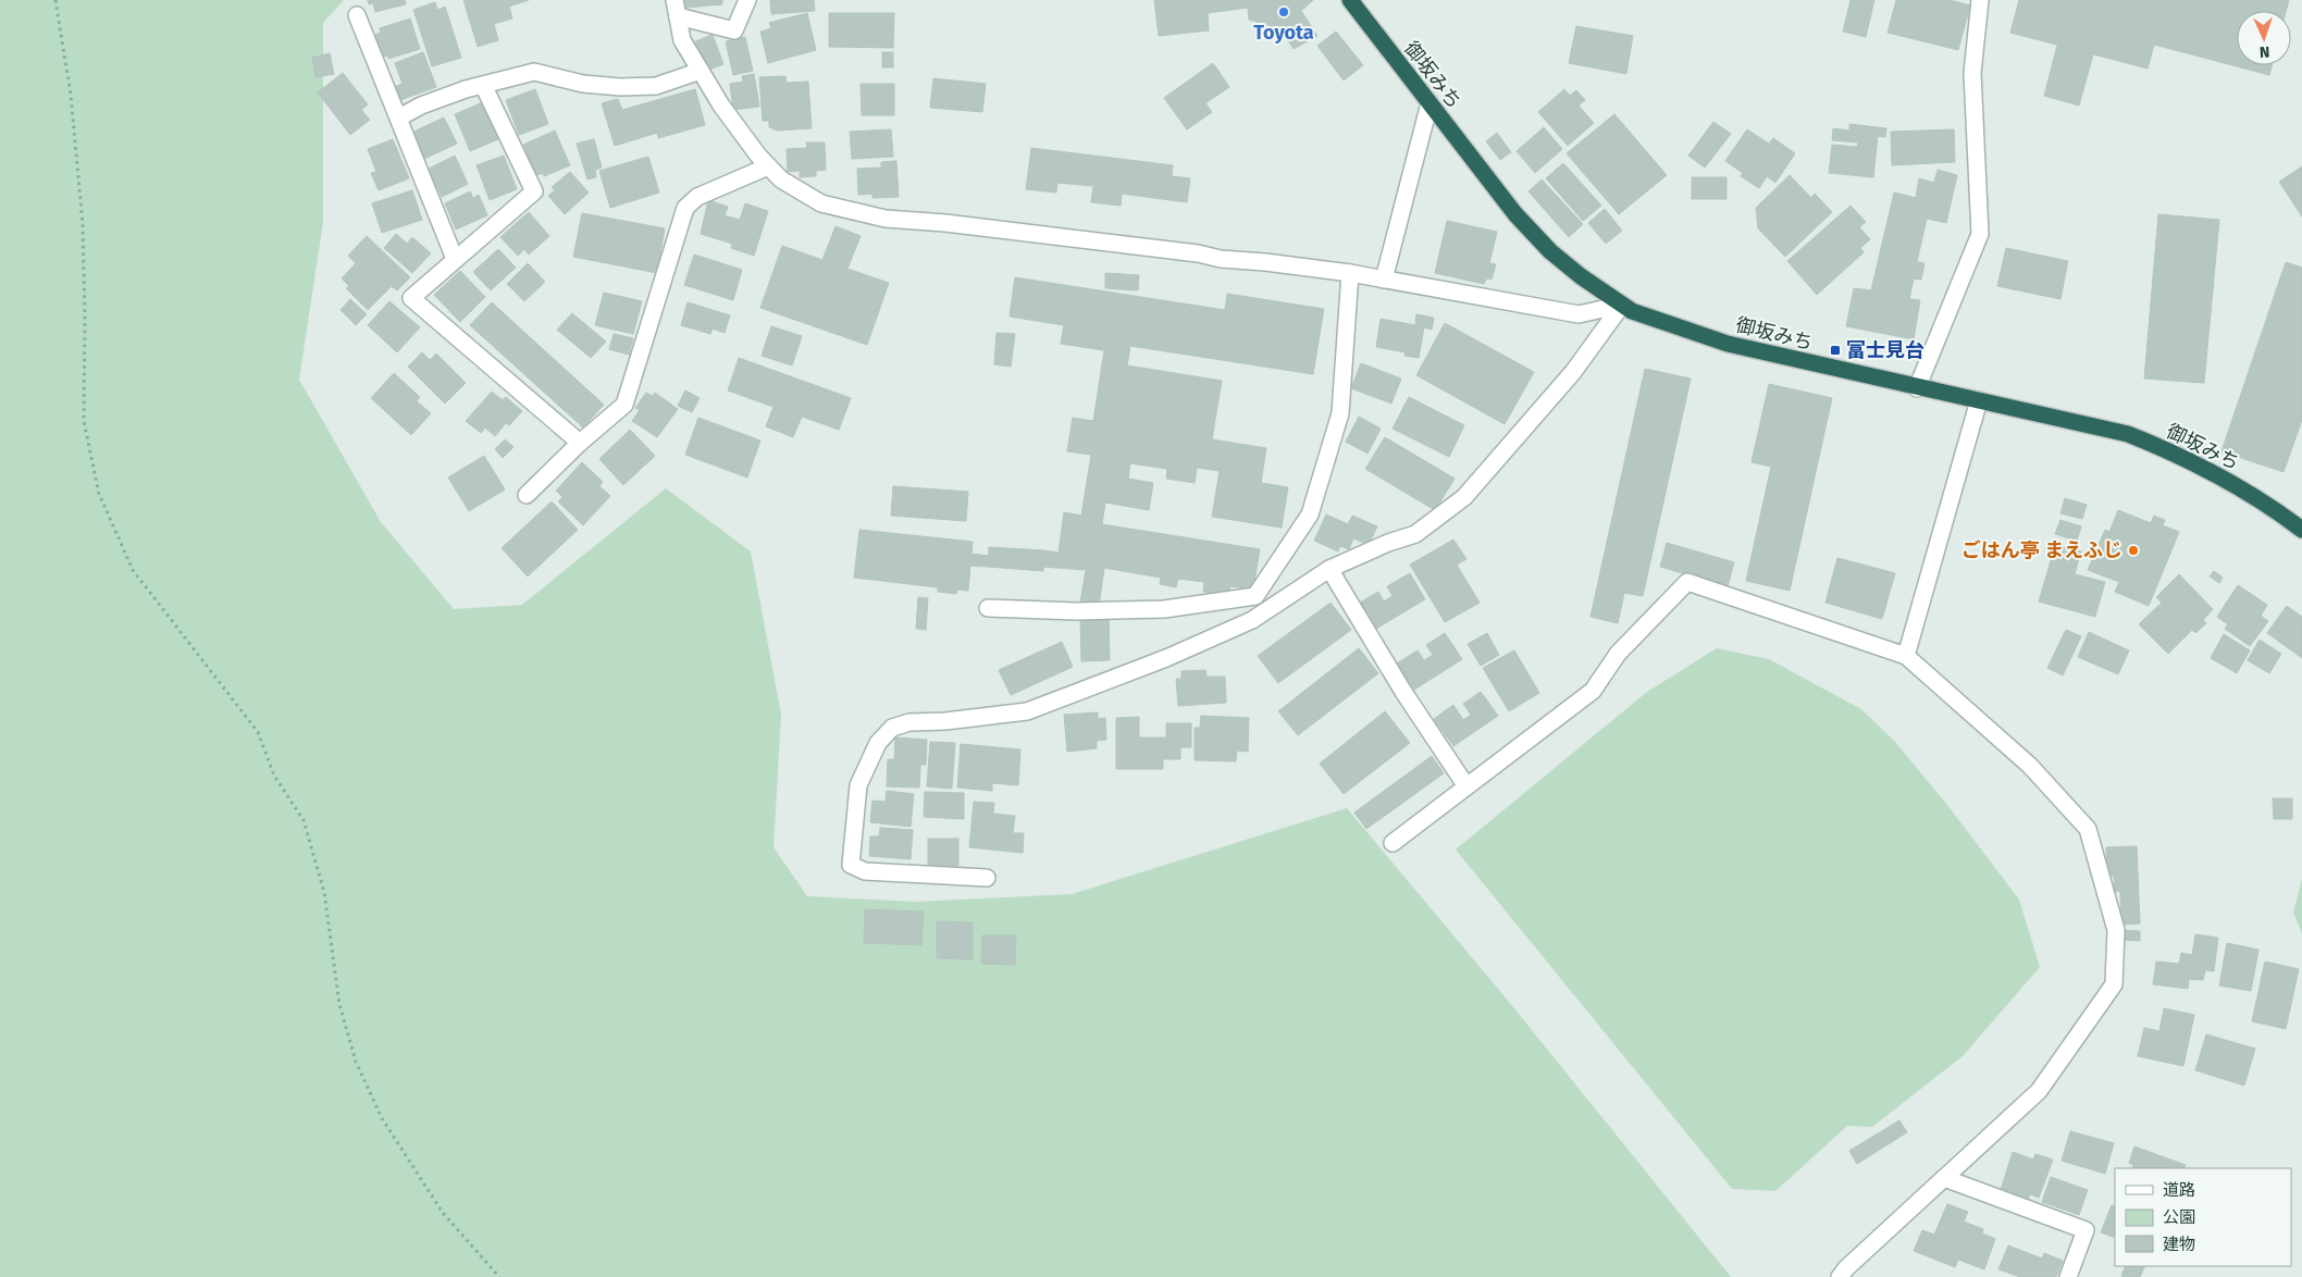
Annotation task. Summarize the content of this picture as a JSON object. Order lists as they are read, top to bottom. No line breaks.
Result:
{"streets":{"highway":["御坂みち"]},"places":{"other":["Toyota","ごはん亭 まえふじ"],"transit":["富士見台"]},"legend":["道路","公園","建物"],"north":"bottom"}
